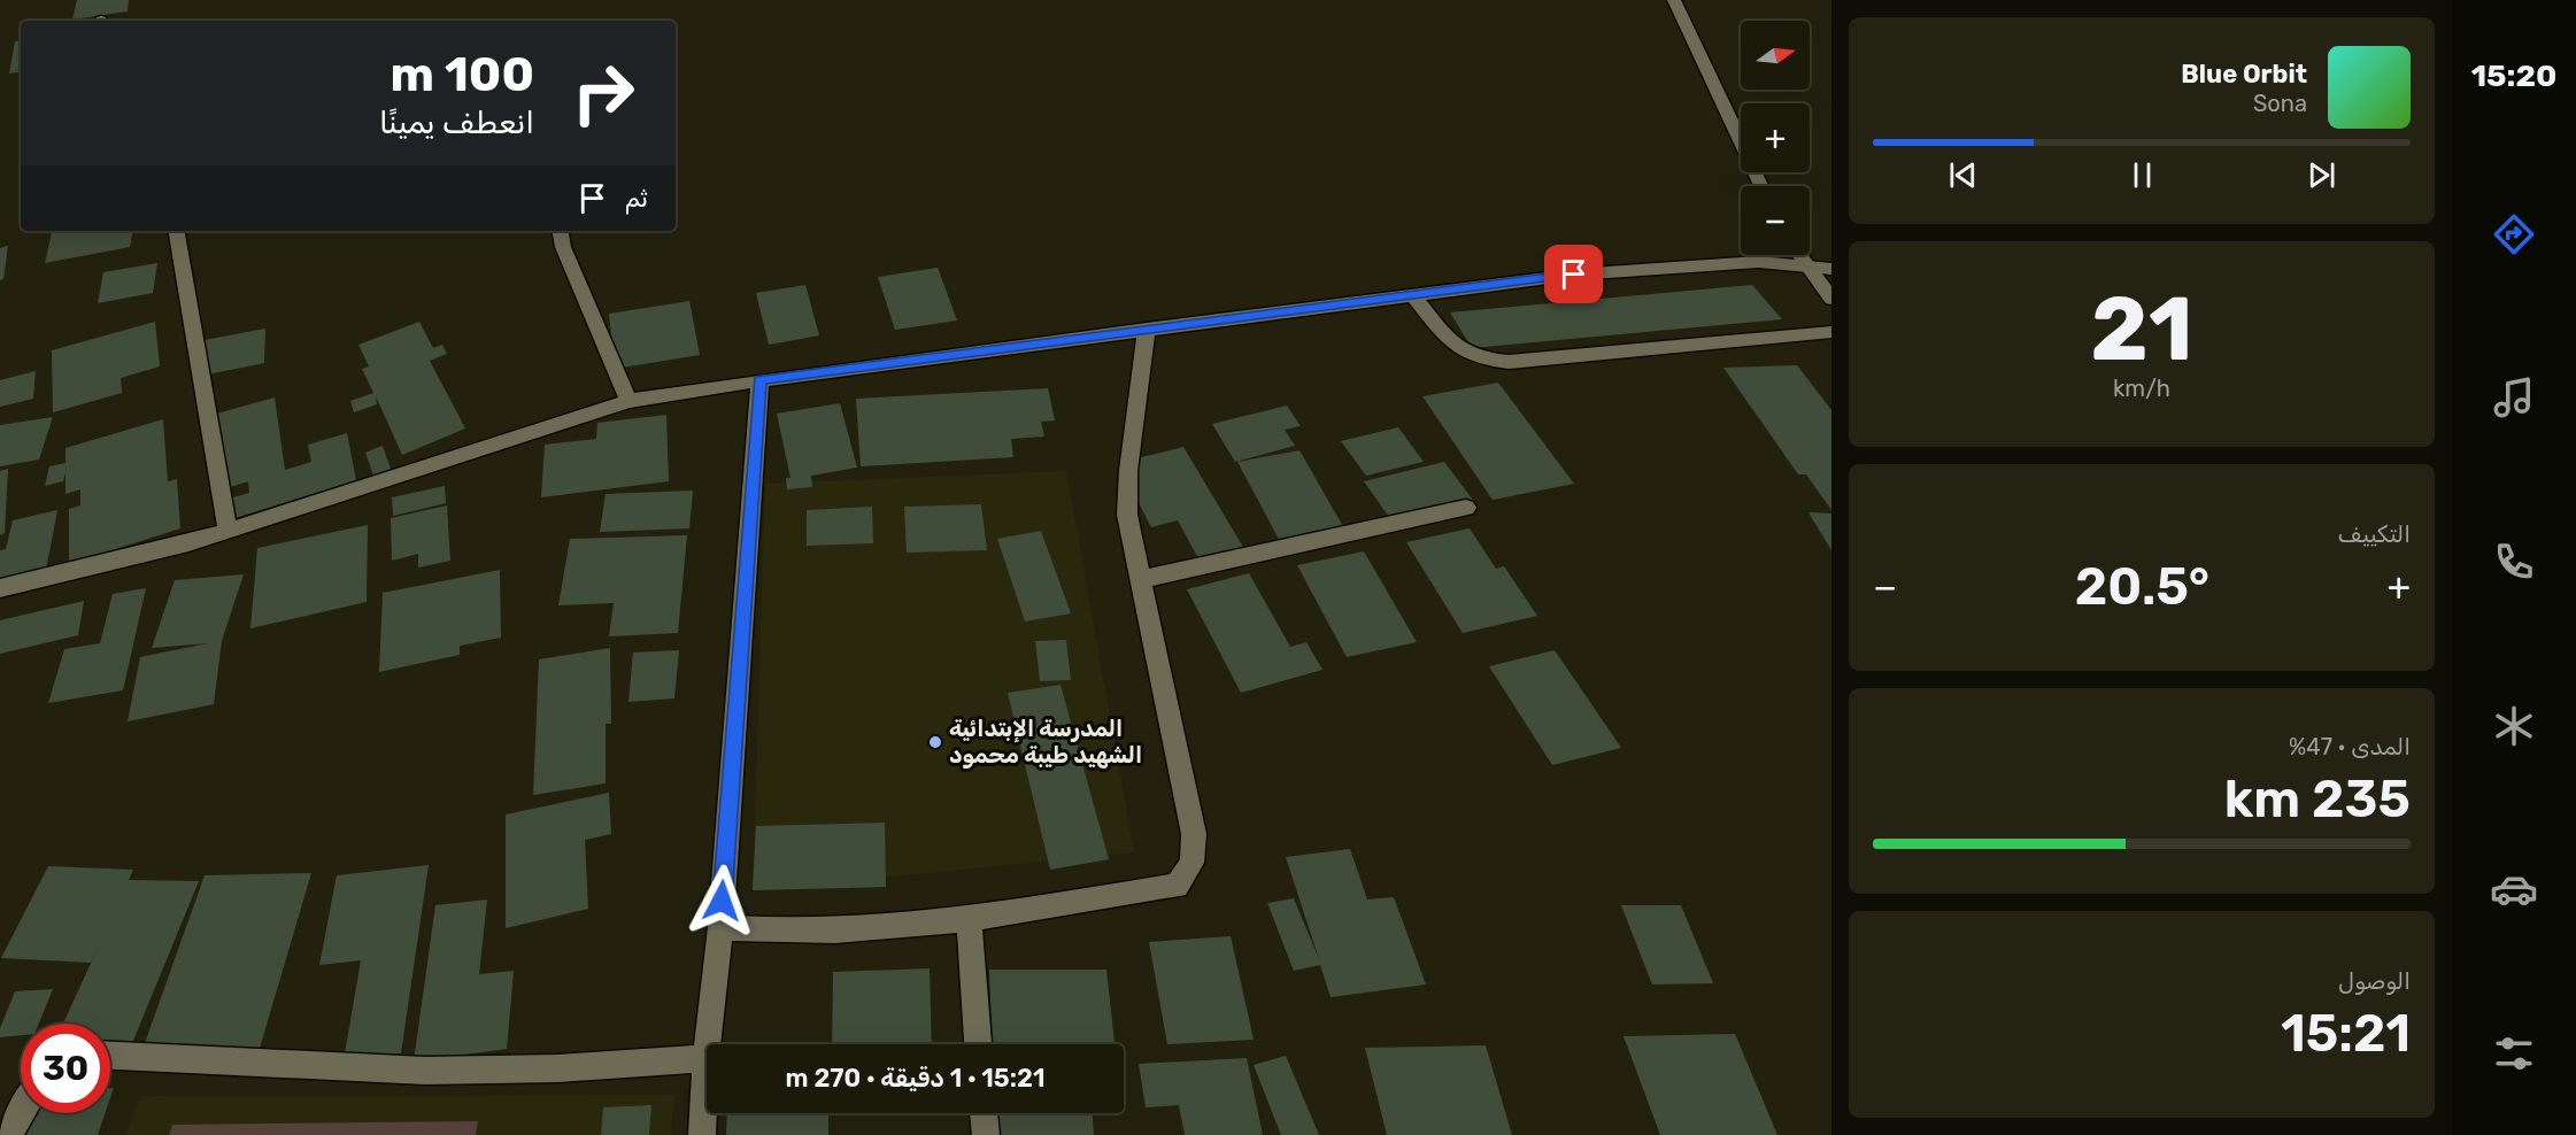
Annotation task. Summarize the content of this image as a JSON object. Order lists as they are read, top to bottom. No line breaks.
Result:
{"places":["المدرسة الإبتدائية الشهيد طيبة محمود"],"north":"right","page":{"tabs":"15:20","map_buttons":["+","−"],"turn":["100 m","انعطف يمينًا"],"song":["Blue Orbit","Sona"],"then":"ثم","tile":[["21","km/h"],"التكييف",["المدى · 47%","235 km"],["الوصول","15:21"]],"heat":["−","20.5°","+"],"limit":"30","trip":"15:21 · 1 دقيقة · 270 m"}}
